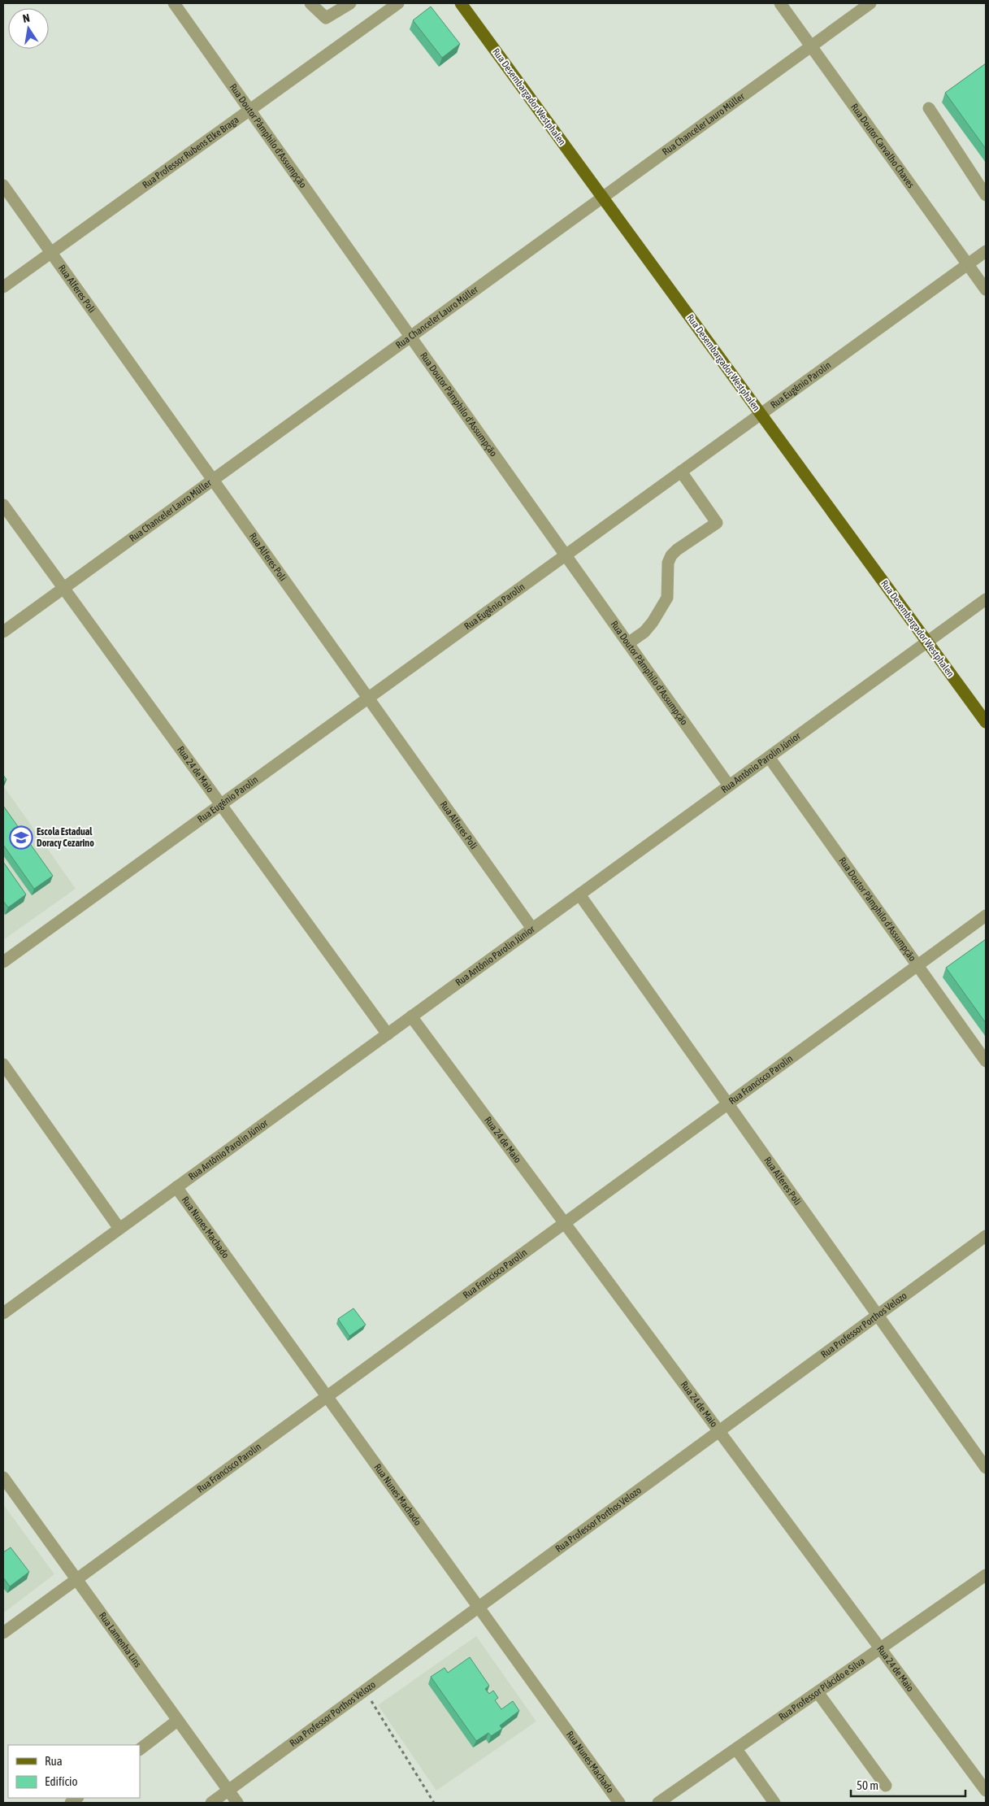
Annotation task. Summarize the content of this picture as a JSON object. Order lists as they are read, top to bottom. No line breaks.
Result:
{"streets":{"main road":["Rua Desembargador Westphalen"],"street":["Rua Chanceler Lauro Müller","Rua Doutor Pâmphilo d'Assumpção","Rua Doutor Carvalho Chaves","Rua Professor Rubens Elke Braga","Rua Alferes Poli","Rua Eugênio Parolin","Rua Antônio Parolin Júnior","Rua 24 de Maio","Rua Francisco Parolin","Rua Nunes Machado","Rua Professor Porthos Velozo","Rua Lamenha Lins","Rua Professor Plácido e Silva"]},"crossings":[["Rua Desembargador Westphalen","Rua Chanceler Lauro Müller"],["Rua Desembargador Westphalen","Rua Eugênio Parolin"],["Rua Desembargador Westphalen","Rua Antônio Parolin Júnior"],["Rua Chanceler Lauro Müller","Rua Doutor Pâmphilo d'Assumpção"],["Rua Chanceler Lauro Müller","Rua Doutor Carvalho Chaves"],["Rua Chanceler Lauro Müller","Rua Alferes Poli"],["Rua Chanceler Lauro Müller","Rua 24 de Maio"],["Rua Doutor Pâmphilo d'Assumpção","Rua Professor Rubens Elke Braga"],["Rua Doutor Pâmphilo d'Assumpção","Rua Eugênio Parolin"],["Rua Doutor Pâmphilo d'Assumpção","Rua Antônio Parolin Júnior"],["Rua Doutor Pâmphilo d'Assumpção","Rua Francisco Parolin"],["Rua Doutor Carvalho Chaves","Rua Eugênio Parolin"],["Rua Professor Rubens Elke Braga","Rua Alferes Poli"],["Rua Alferes Poli","Rua Eugênio Parolin"],["Rua Alferes Poli","Rua Antônio Parolin Júnior"],["Rua Alferes Poli","Rua Francisco Parolin"],["Rua Alferes Poli","Rua Professor Porthos Velozo"],["Rua Eugênio Parolin","Rua 24 de Maio"],["Rua Antônio Parolin Júnior","Rua 24 de Maio"],["Rua Antônio Parolin Júnior","Rua Nunes Machado"],["Rua 24 de Maio","Rua Francisco Parolin"],["Rua 24 de Maio","Rua Professor Porthos Velozo"],["Rua 24 de Maio","Rua Professor Plácido e Silva"],["Rua Francisco Parolin","Rua Nunes Machado"],["Rua Francisco Parolin","Rua Lamenha Lins"],["Rua Nunes Machado","Rua Professor Porthos Velozo"],["Rua Professor Porthos Velozo","Rua Lamenha Lins"]],"places":{"school or university":["Escola Estadual Doracy Cezarino"]},"legend":["Rua","Edifício"],"scale_bar":"50 m","north":"top"}
